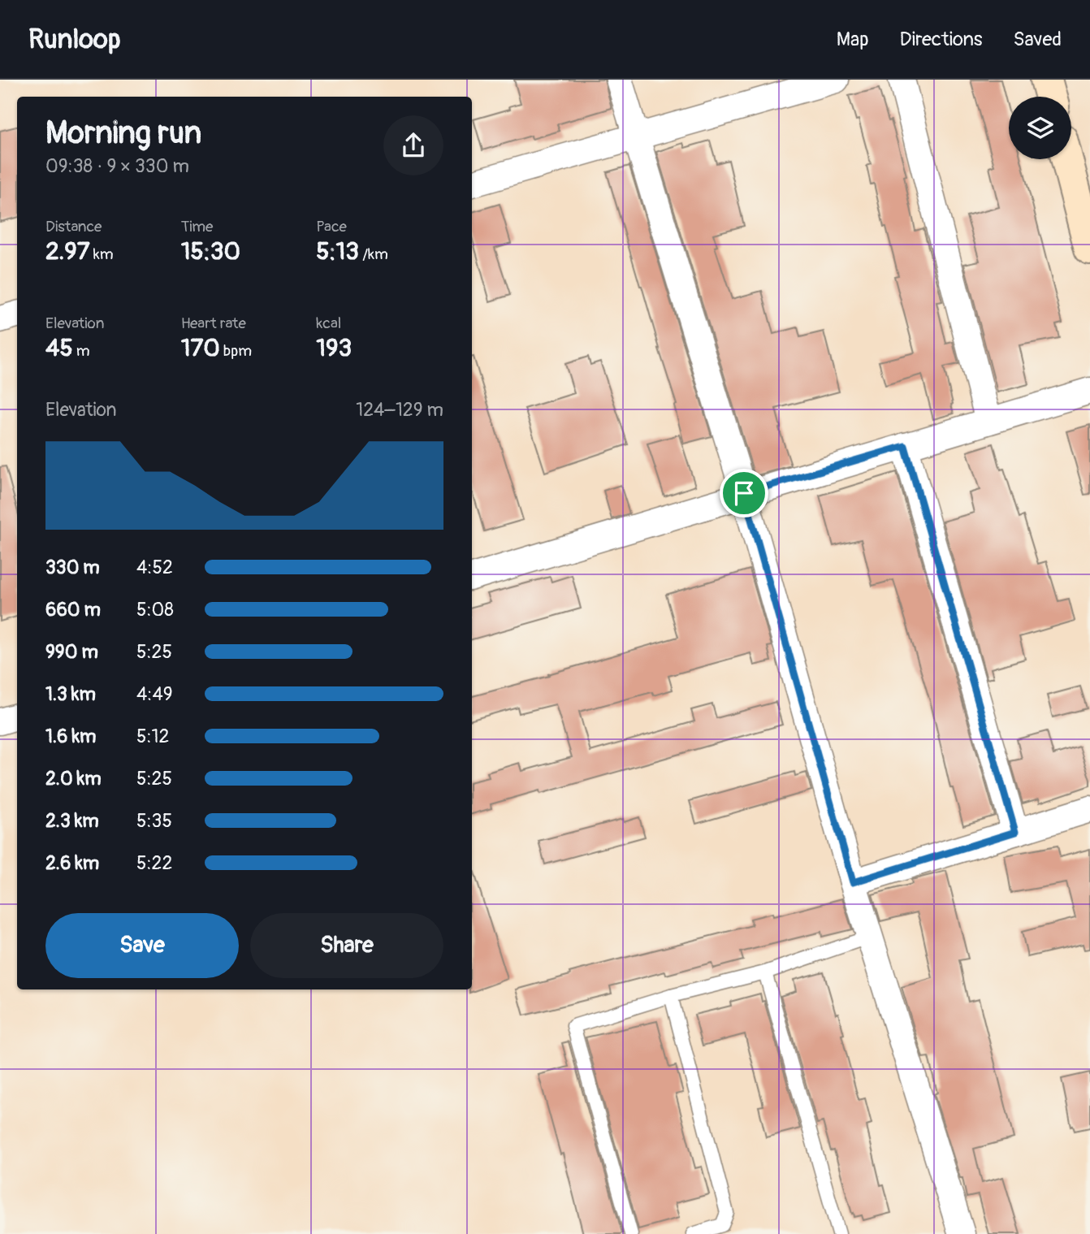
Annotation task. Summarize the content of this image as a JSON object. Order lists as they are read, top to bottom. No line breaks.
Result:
{"page":{"header":"Runloop","nav":["Map","Directions","Saved"],"heading":["Morning run","09:38 · 9 × 330 m"],"stats":[["Distance","2.97 km"],["Time","15:30"],["Pace","5:13 /km"],["Elevation","45 m"],["Heart rate","170 bpm"],["kcal","193"]],"chart":["Elevation","124–129 m"],"list":[{"name":"330 m","note":"4:52"},{"name":"660 m","note":"5:08"},{"name":"990 m","note":"5:25"},{"name":"1.3 km","note":"4:49"},{"name":"1.6 km","note":"5:12"},{"name":"2.0 km","note":"5:25"},{"name":"2.3 km","note":"5:35"},{"name":"2.6 km","note":"5:22"}],"buttons":["Save","Share"]}}
